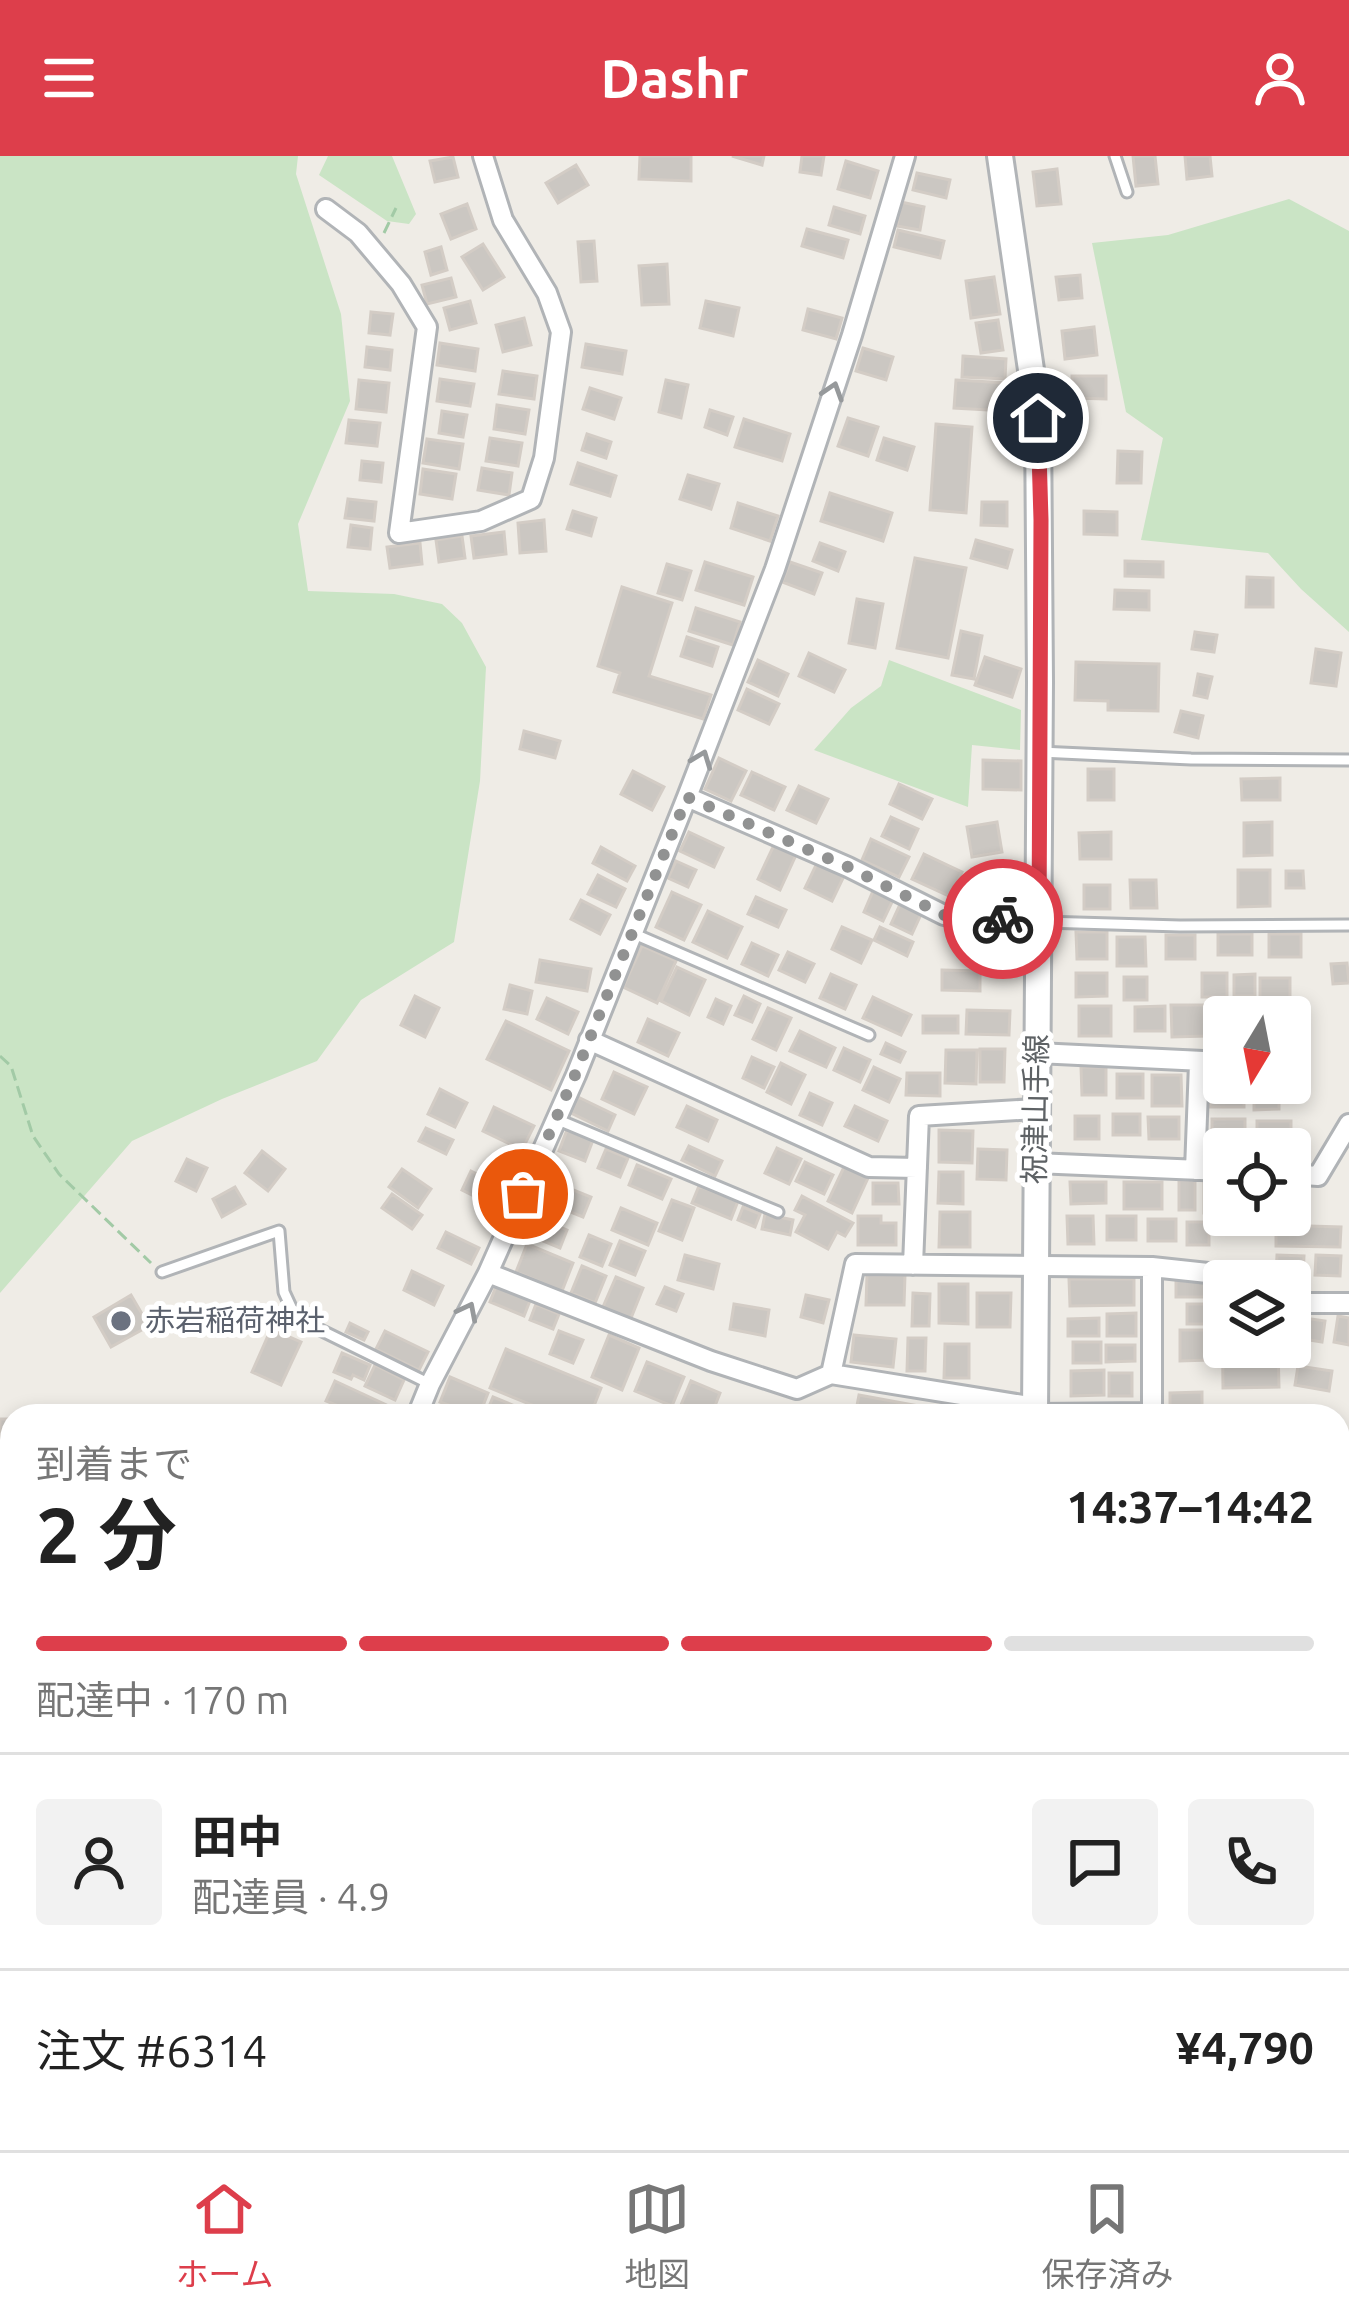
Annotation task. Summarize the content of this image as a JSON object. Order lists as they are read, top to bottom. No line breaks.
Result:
{"streets":{"street":["祝津山手線"]},"places":["赤岩稲荷神社"],"north":"bottom","page":{"header":"Dashr","heading":["2 分","到着まで","14:37–14:42"],"panel":["田中","配達員 · 4.9","注文 #6314","¥4,790"],"bar":"配達中 · 170 m","tabs":["ホーム","地図","保存済み"]}}
